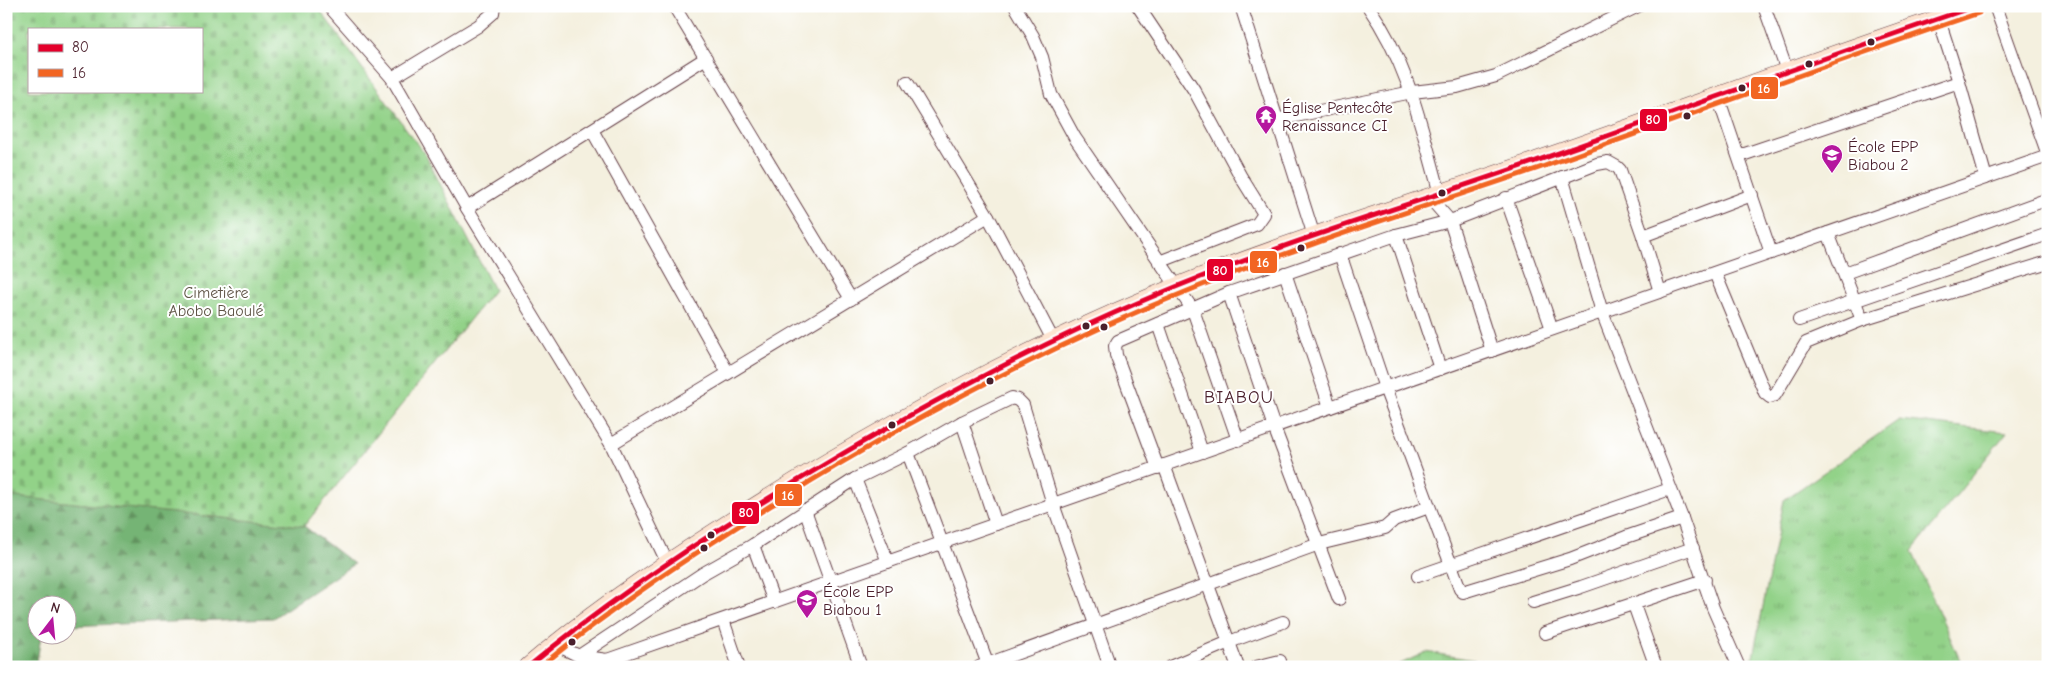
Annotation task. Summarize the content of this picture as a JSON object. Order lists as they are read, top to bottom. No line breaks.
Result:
{"districts":["BIABOU"],"parks":["Cimetière Abobo Baoulé"],"places":{"temple":["Église Pentecôte Renaissance CI"],"school or university":["École EPP Biabou 2","École EPP Biabou 1"]},"lines":["transit line 80","transit line 16"],"legend":["80","16"],"north":"top"}
